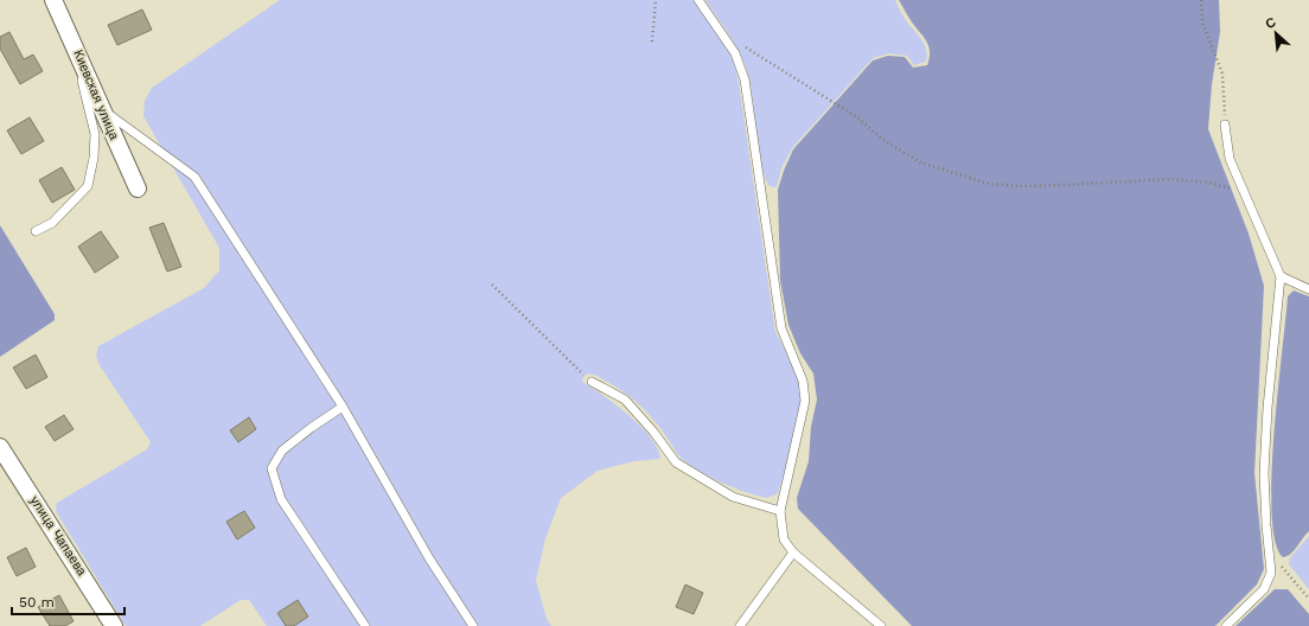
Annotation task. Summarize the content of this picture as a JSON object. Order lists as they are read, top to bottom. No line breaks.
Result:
{"streets":{"street":["Киевская улица","улица Чапаева"]},"scale_bar":"50 m","north":"top left"}
